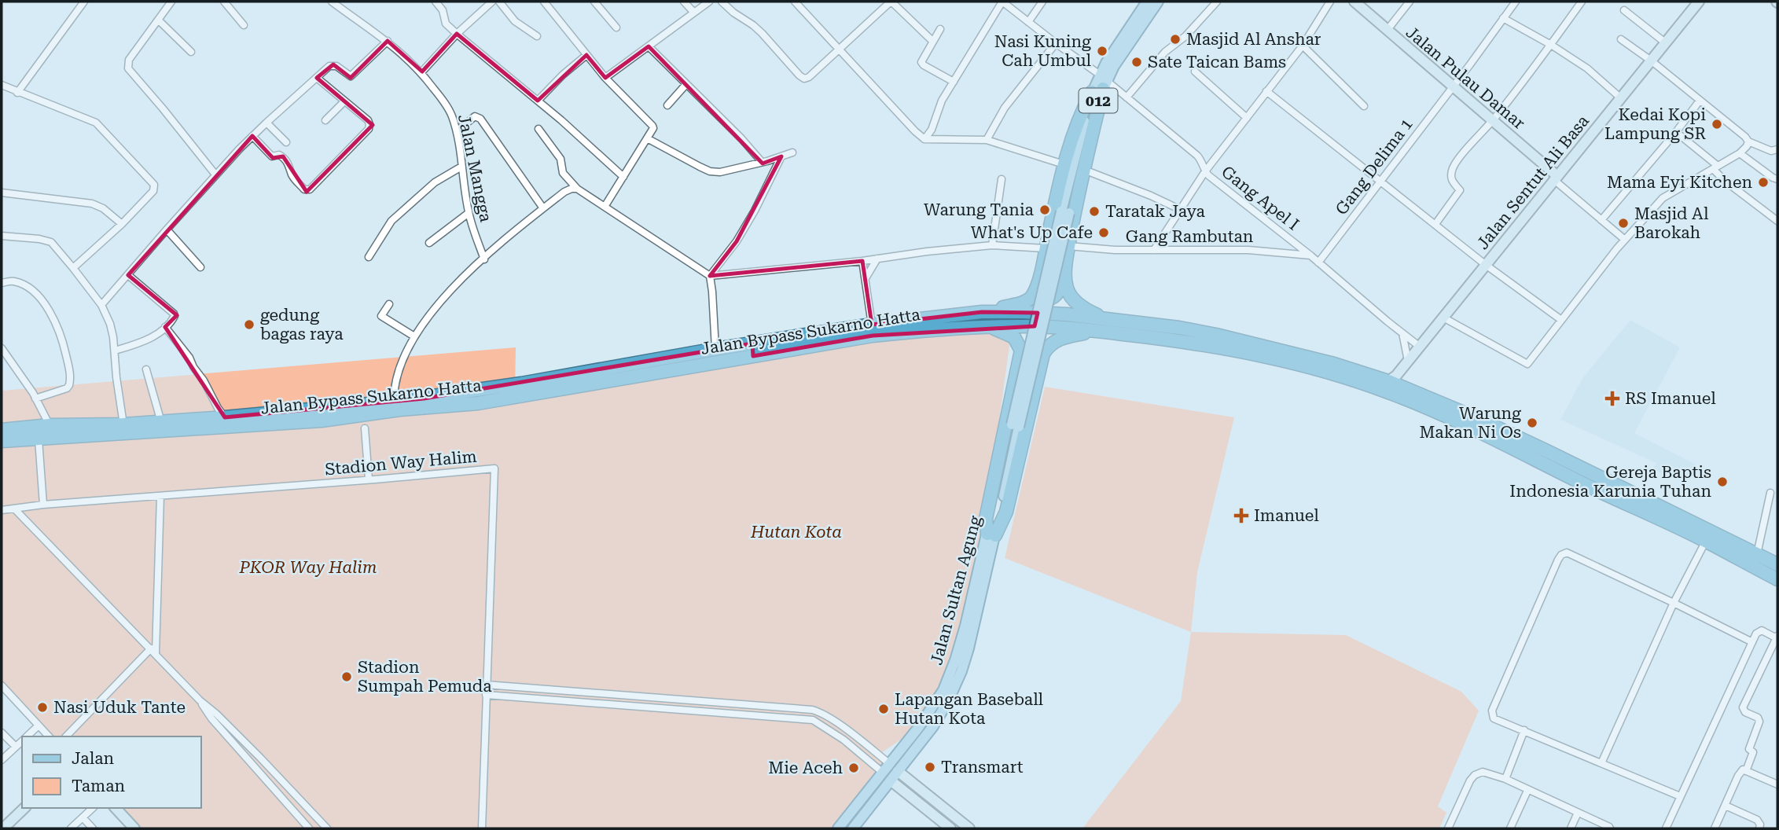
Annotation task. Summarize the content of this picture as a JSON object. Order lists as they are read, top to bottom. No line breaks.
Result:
{"streets":{"highway":["Jalan Bypass Sukarno Hatta"],"main road":["012","Jalan Sultan Agung"],"street":["Jalan Pulau Damar","Gang Delima 1","Jalan Mangga","Jalan Sentut Ali Basa","Gang Apel I","Gang Rambutan","Stadion Way Halim"]},"crossings":[["Jalan Pulau Damar","Gang Delima 1"],["Jalan Pulau Damar","Jalan Sentut Ali Basa"],["012","Gang Apel I"],["012","Jalan Sultan Agung"],["Gang Delima 1","Gang Apel I"],["Jalan Sentut Ali Basa","Gang Apel I"],["Jalan Sentut Ali Basa","Jalan Bypass Sukarno Hatta"],["Gang Apel I","Gang Rambutan"],["Gang Apel I","Jalan Sultan Agung"]],"parks":["Hutan Kota","PKOR Way Halim"],"places":{"other":["Masjid Al Anshar","Nasi Kuning Cah Umbul","Sate Taican Bams","Kedai Kopi Lampung SR","Mama Eyi Kitchen","Warung Tania","Taratak Jaya","Masjid Al Barokah","What's Up Cafe","gedung bagas raya","Warung Makan Ni Os","Gereja Baptis Indonesia Karunia Tuhan","Stadion Sumpah Pemuda","Nasi Uduk Tante","Lapangan Baseball Hutan Kota","Transmart","Mie Aceh"],"health":["RS Imanuel","Imanuel"]},"legend":["Jalan","Taman"]}
